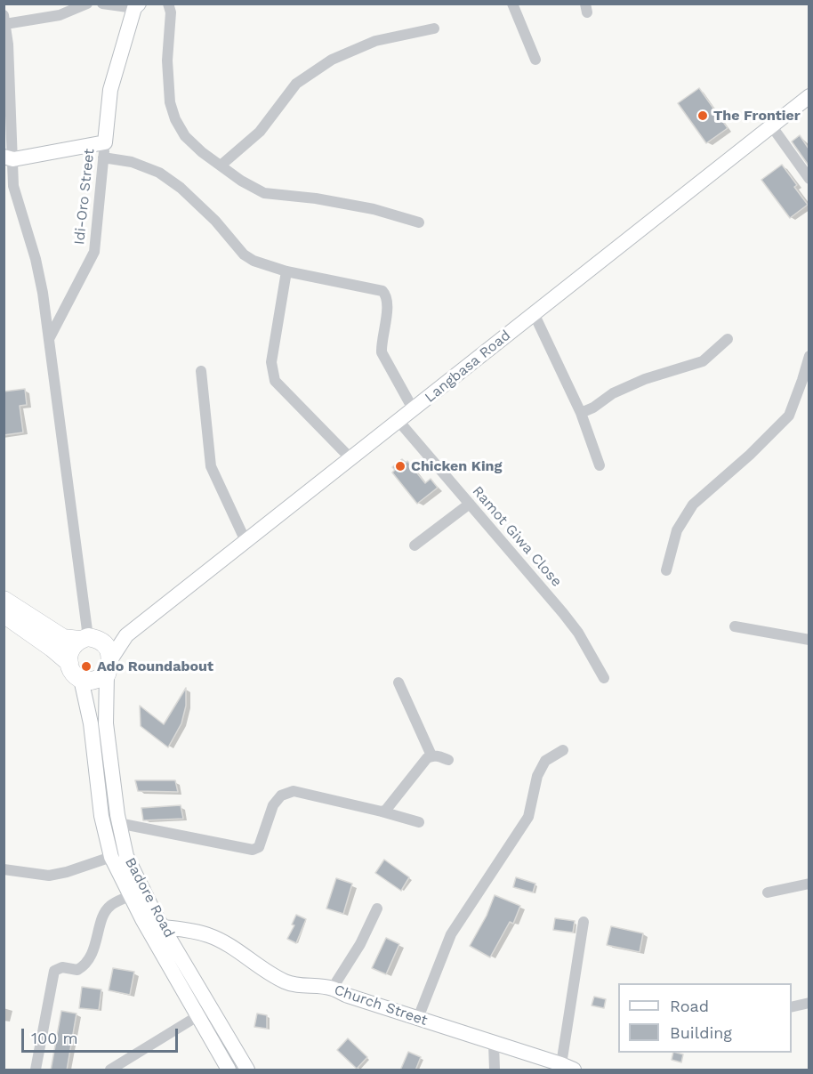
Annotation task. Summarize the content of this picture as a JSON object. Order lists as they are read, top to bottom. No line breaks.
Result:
{"streets":{"street":["Idi-Oro Street","Langbasa Road","Ramot Giwa Close","Badore Road","Church Street"]},"crossings":[["Langbasa Road","Ramot Giwa Close"],["Langbasa Road","Badore Road"],["Badore Road","Church Street"]],"places":["The Frontier","Chicken King","Ado Roundabout"],"legend":["Road","Building"],"scale_bar":"100 m"}
